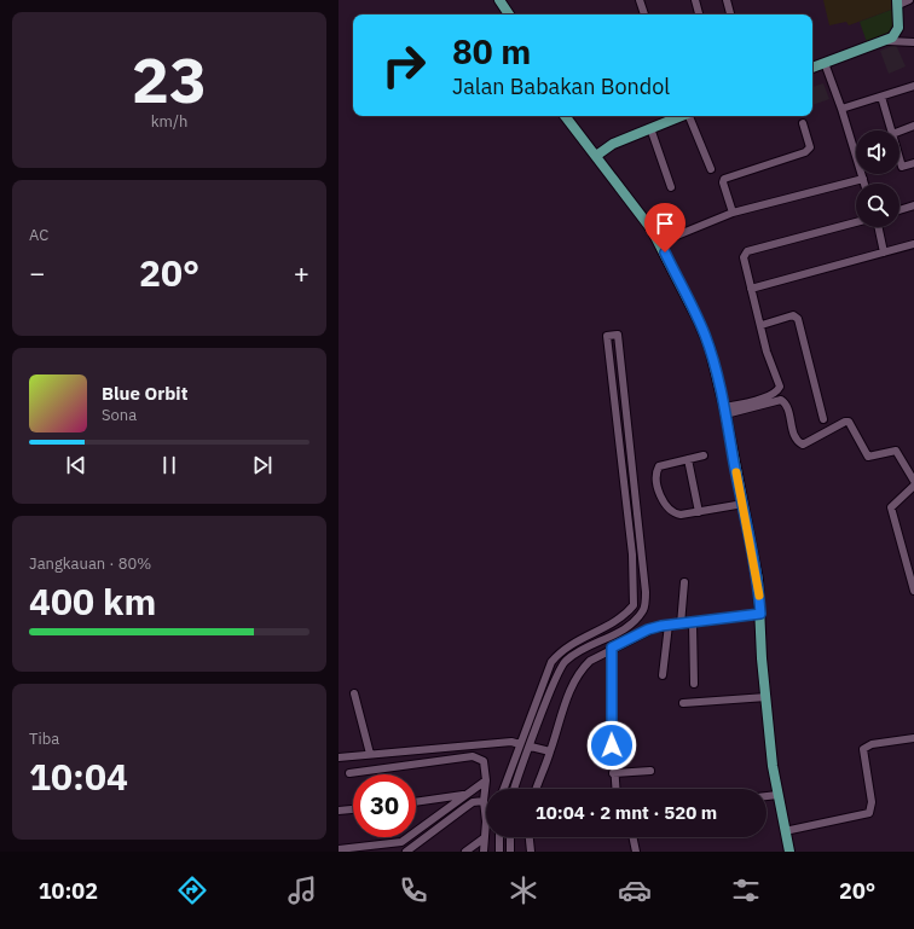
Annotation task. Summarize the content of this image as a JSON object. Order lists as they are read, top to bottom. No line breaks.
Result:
{"page":{"tile":[["23","km/h"],"AC",["Jangkauan · 80%","400 km"],["Tiba","10:04"]],"turn":["80 m","Jalan Babakan Bondol"],"heat":["−","20°","+"],"song":["Blue Orbit","Sona"],"limit":"30","trip":"10:04 · 2 mnt · 520 m","tabs":["10:02","20°"]}}
